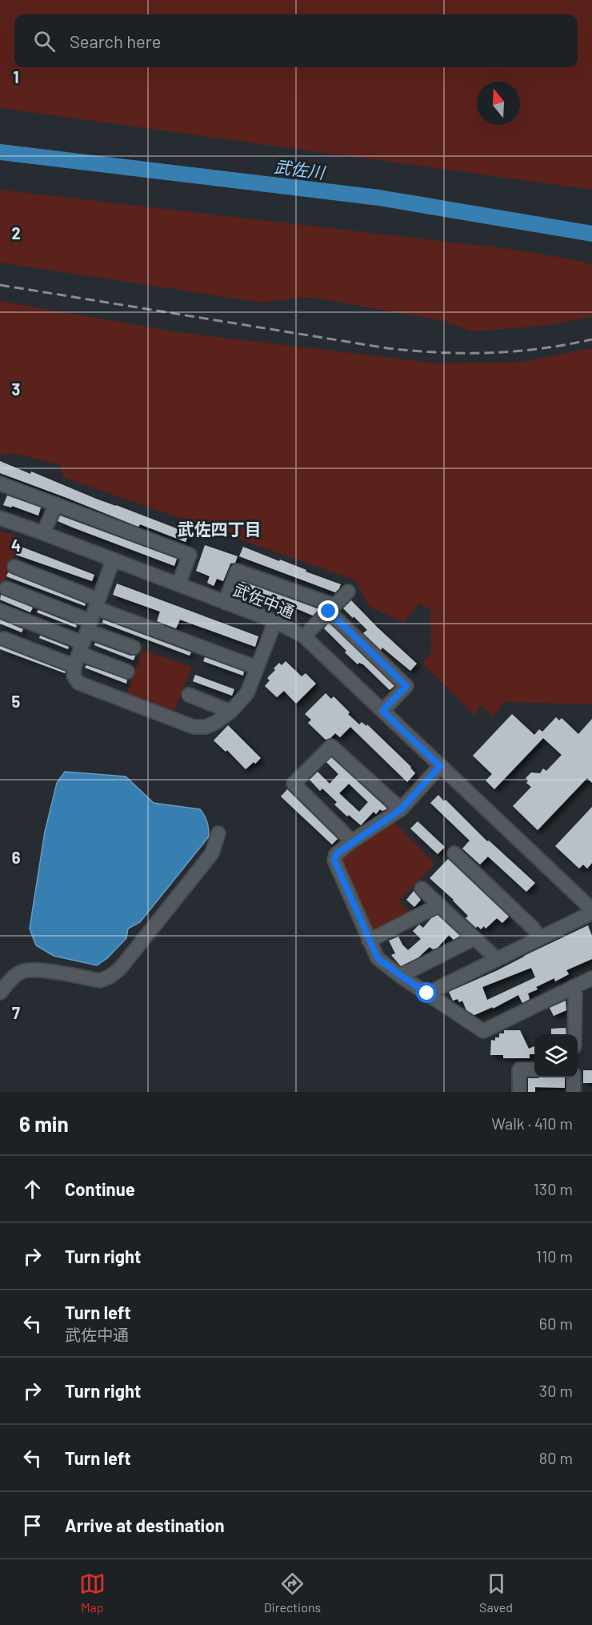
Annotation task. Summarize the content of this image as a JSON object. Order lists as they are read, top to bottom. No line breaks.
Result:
{"streets":{"street":["武佐中通"]},"districts":["武佐四丁目"],"water":["武佐川"],"north":"top","page":{"search":"Search here","heading":["6 min","Walk · 410 m"],"list":[["Continue","130 m"],["Turn right","110 m"],["Turn left","武佐中通","60 m"],["Turn right","30 m"],["Turn left","80 m"],"Arrive at destination"],"nav":["Map","Directions","Saved"]},"grid":{"rows":["1","2","3","4","5","6","7"]}}
